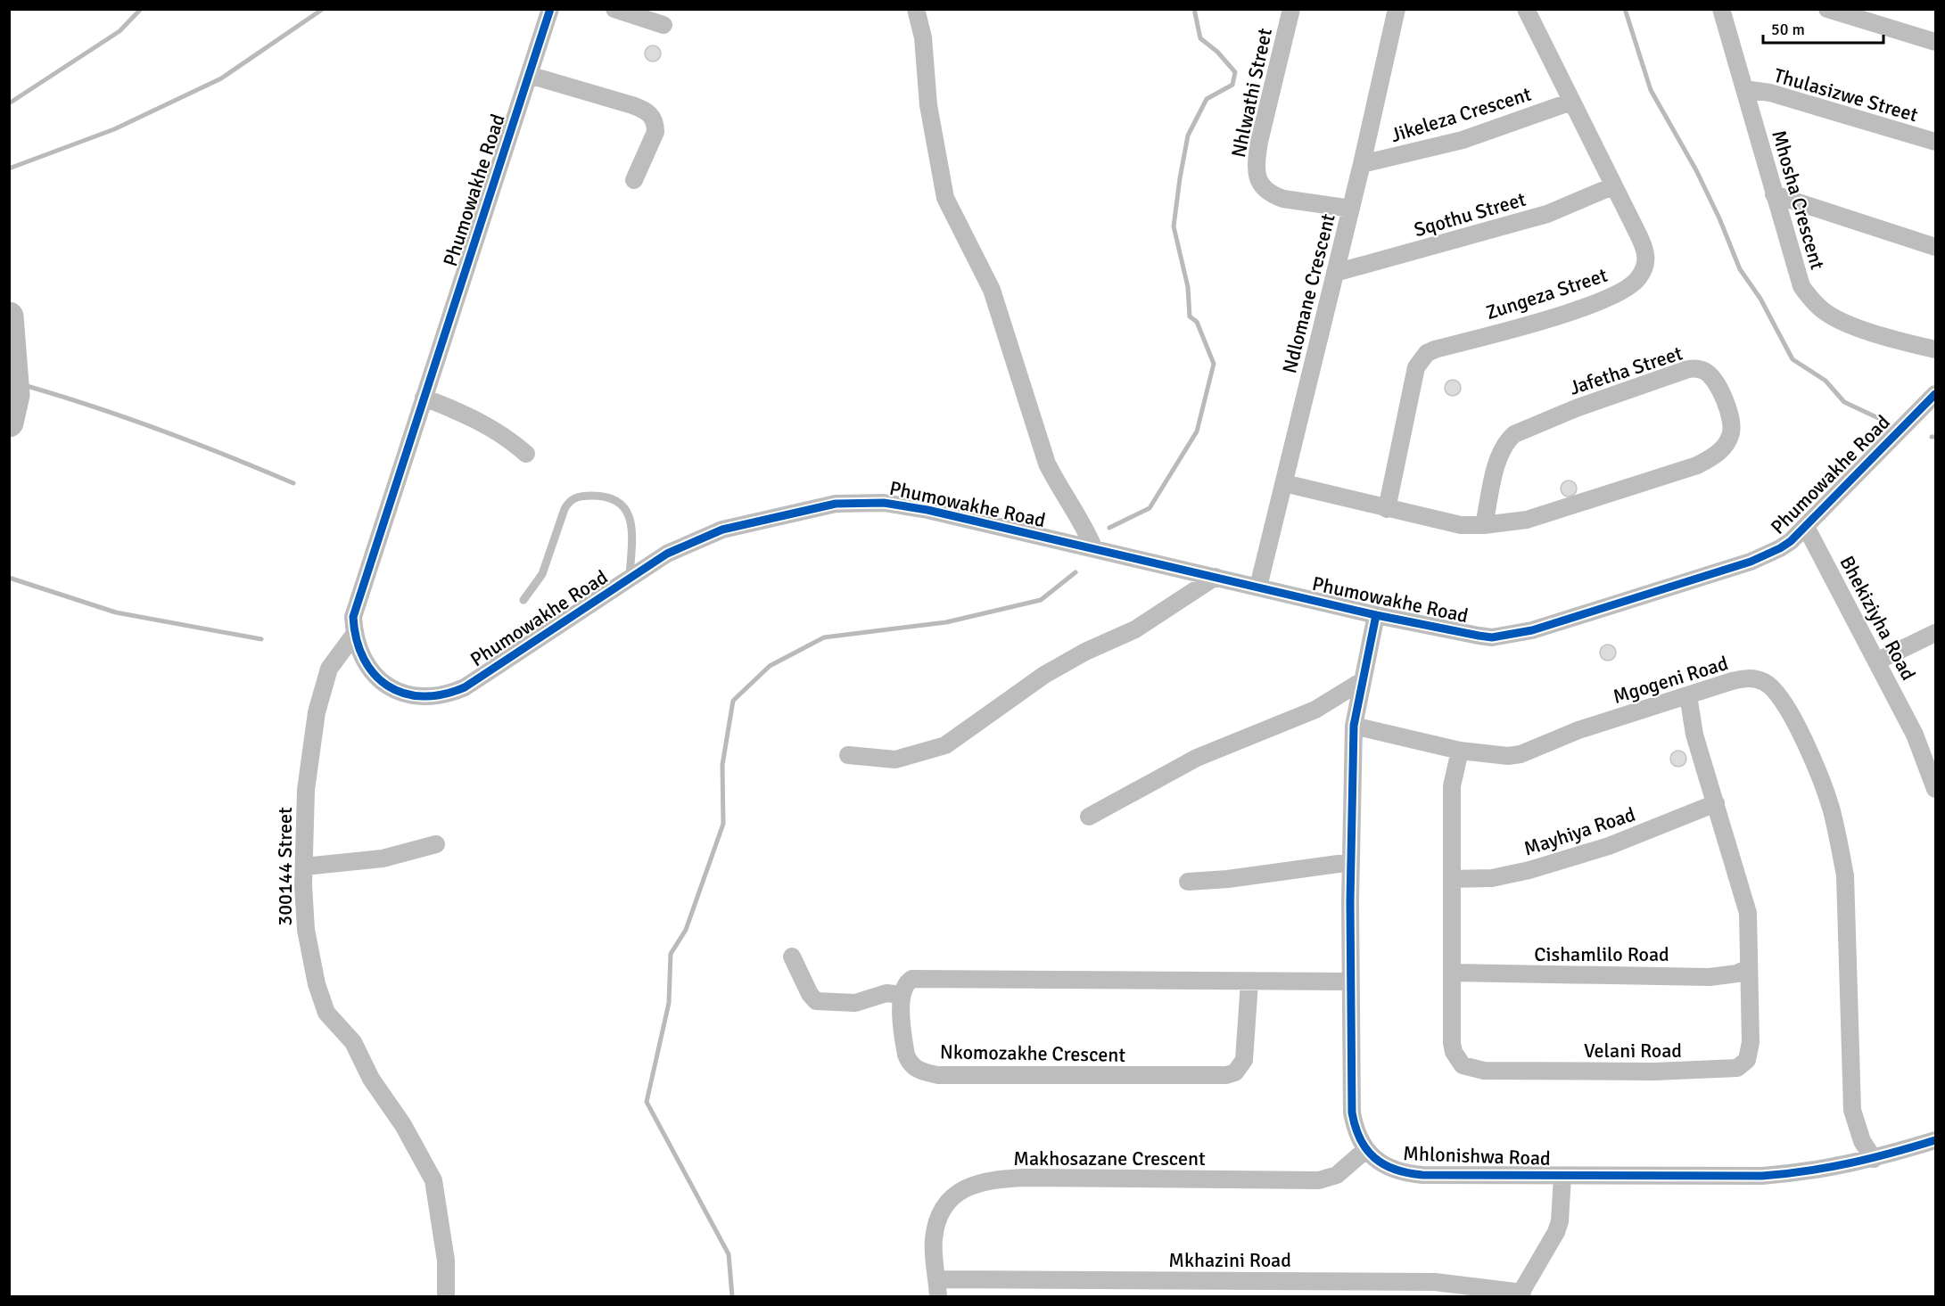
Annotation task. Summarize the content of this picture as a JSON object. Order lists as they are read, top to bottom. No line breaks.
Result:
{"streets":{"street":["Nhlwathi Street","Thulasizwe Street","Jikeleza Crescent","Phumowakhe Road","Mhosha Crescent","Sqothu Street","Ndlomane Crescent","Zungeza Street","Jafetha Street","Bhekiziyha Road","Mgogeni Road","Mayhiya Road","300144 Street","Cishamlilo Road","Velani Road","Nkomozakhe Crescent","Mhlonishwa Road","Makhosazane Crescent","Mkhazini Road"]},"crossings":[["Nhlwathi Street","Ndlomane Crescent"],["Thulasizwe Street","Mhosha Crescent"],["Jikeleza Crescent","Ndlomane Crescent"],["Jikeleza Crescent","Zungeza Street"],["Phumowakhe Road","Ndlomane Crescent"],["Phumowakhe Road","Bhekiziyha Road"],["Phumowakhe Road","300144 Street"],["Sqothu Street","Ndlomane Crescent"],["Sqothu Street","Zungeza Street"],["Ndlomane Crescent","Jafetha Street"],["Zungeza Street","Jafetha Street"],["Mgogeni Road","Velani Road"],["Mgogeni Road","Mhlonishwa Road"],["Mayhiya Road","Velani Road"],["Cishamlilo Road","Velani Road"],["Mhlonishwa Road","Makhosazane Crescent"],["Makhosazane Crescent","Mkhazini Road"]],"scale_bar":"50 m"}
